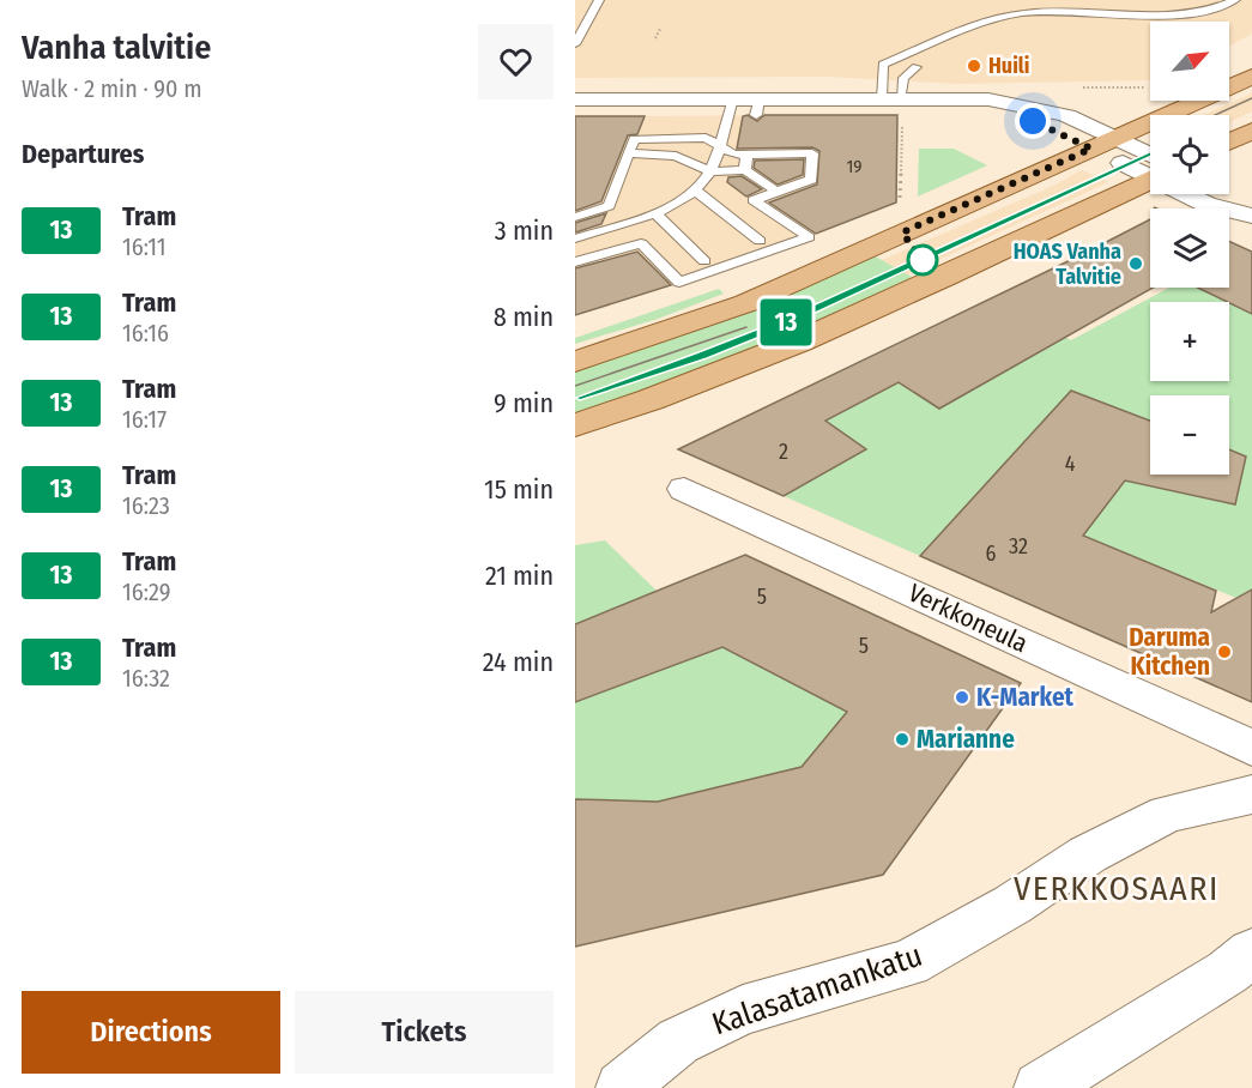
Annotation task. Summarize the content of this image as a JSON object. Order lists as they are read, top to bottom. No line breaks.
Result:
{"streets":{"street":["Verkkoneula","Kalasatamankatu"]},"districts":["VERKKOSAARI"],"places":["Huili","HOAS Vanha Talvitie","Daruma Kitchen","K-Market","Marianne"],"lines":["tram line 13"],"house_numbers":["19","2","4","32","6","5","5"],"north":"top right","page":{"heading":[["Vanha talvitie","Walk · 2 min · 90 m"],"Departures"],"on_map":"13","map_buttons":["+","−"],"list":[{"mark":"13","name":"Tram","note":"16:11","value":"3 min"},{"mark":"13","name":"Tram","note":"16:16","value":"8 min"},{"mark":"13","name":"Tram","note":"16:17","value":"9 min"},{"mark":"13","name":"Tram","note":"16:23","value":"15 min"},{"mark":"13","name":"Tram","note":"16:29","value":"21 min"},{"mark":"13","name":"Tram","note":"16:32","value":"24 min"}],"buttons":["Directions","Tickets"]}}
